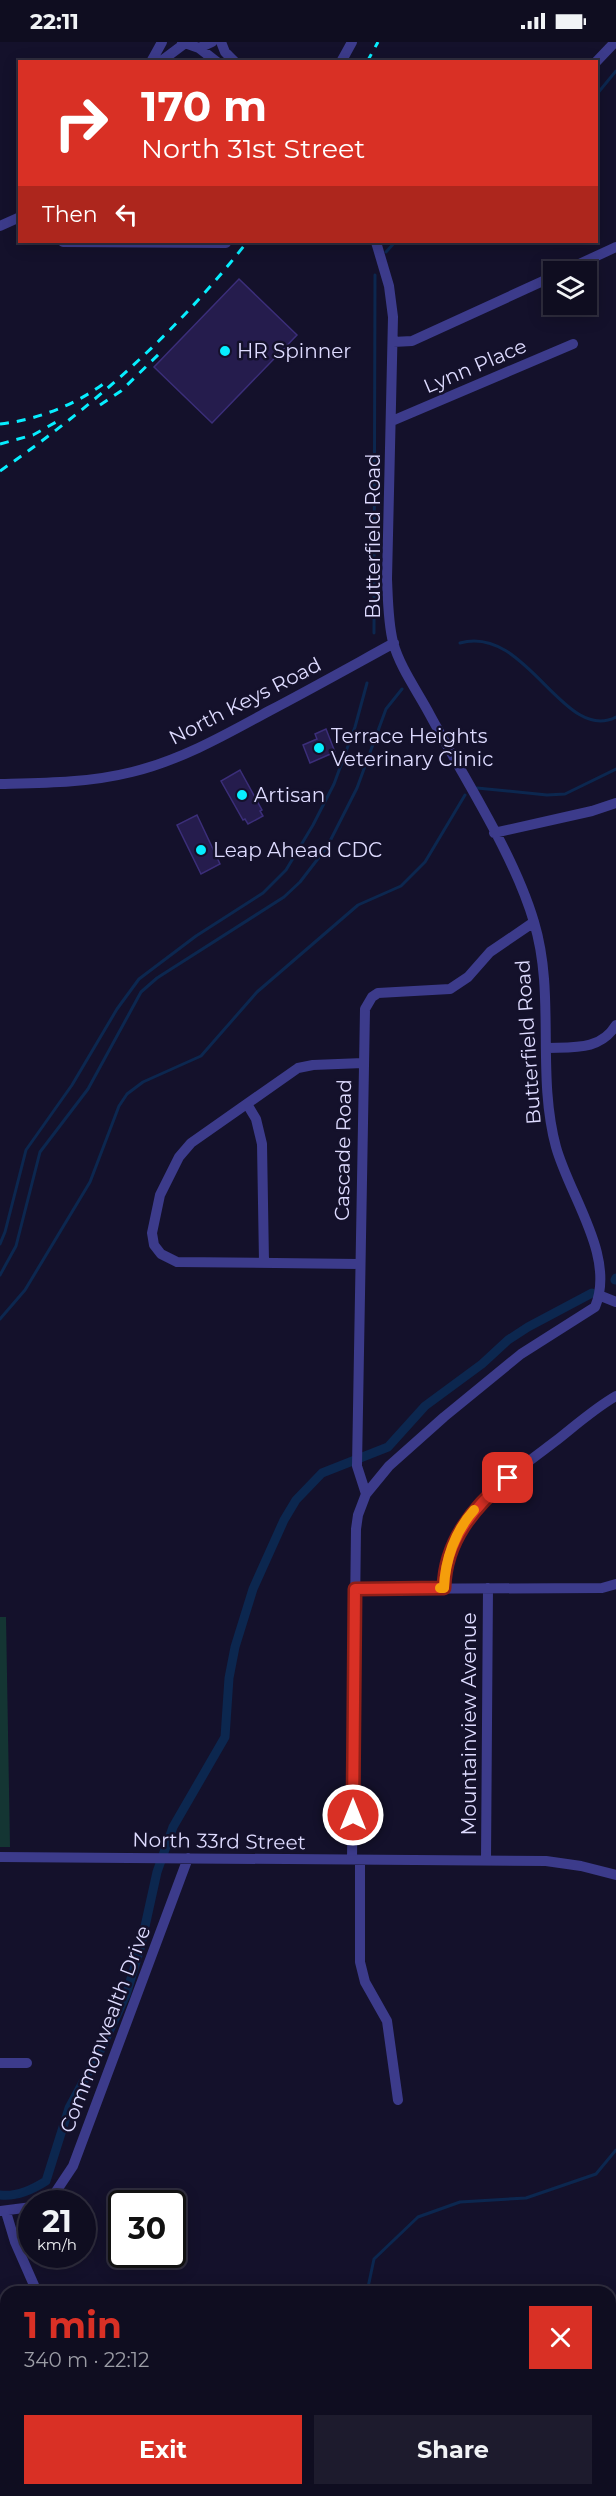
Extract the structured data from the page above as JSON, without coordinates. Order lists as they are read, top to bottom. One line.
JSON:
{"streets":{"street":["Lynn Place","Butterfield Road","North Keys Road","Cascade Road","Mountainview Avenue","North 33rd Street","Commonwealth Drive"]},"crossings":[["Lynn Place","Butterfield Road"],["Butterfield Road","North Keys Road"],["Butterfield Road","Cascade Road"],["Mountainview Avenue","North 33rd Street"],["North 33rd Street","Commonwealth Drive"]],"places":["HR Spinner","Terrace Heights Veterinary Clinic","Artisan","Leap Ahead CDC"],"page":{"status":"22:11","turn":["170 m","North 31st Street"],"then":"Then","speed":"21 km/h","limit":"30","heading":["1 min","340 m · 22:12"],"buttons":["Exit","Share"]}}
